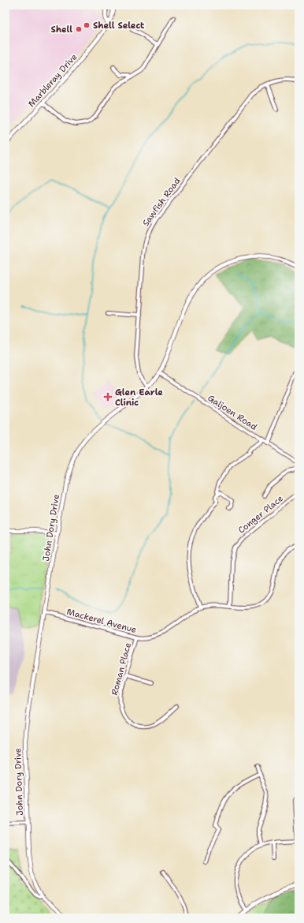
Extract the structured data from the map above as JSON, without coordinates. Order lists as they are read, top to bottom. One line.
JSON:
{"streets":{"street":["Marbleray Drive","Sawfish Road","Galjoen Road","Conger Place","John Dory Drive","Mackerel Avenue","Roman Place"]},"crossings":[["Sawfish Road","John Dory Drive"],["Galjoen Road","John Dory Drive"],["Conger Place","Mackerel Avenue"],["John Dory Drive","Mackerel Avenue"],["Mackerel Avenue","Roman Place"]],"places":{"other":["Shell Select","Shell"],"health":["Glen Earle Clinic"]}}
